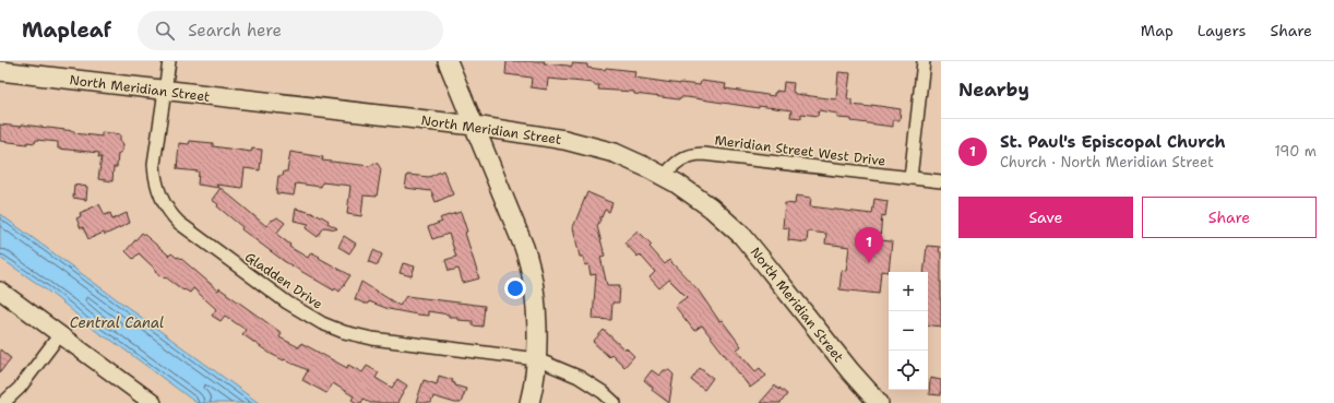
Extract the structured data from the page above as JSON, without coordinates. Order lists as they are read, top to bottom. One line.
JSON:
{"streets":{"main road":["North Meridian Street"],"street":["Meridian Street West Drive","Gladden Drive"]},"crossings":[["North Meridian Street","Meridian Street West Drive"],["North Meridian Street","Gladden Drive"]],"water":["Central Canal"],"page":{"header":"Mapleaf","search":"Search here","nav":["Map","Layers","Share"],"heading":"Nearby","list":[{"mark":"1","name":"St. Paul's Episcopal Church","note":"Church · North Meridian Street","value":"190 m"}],"buttons":["Save","Share"],"pins":"1","map_buttons":["+","−"]}}
